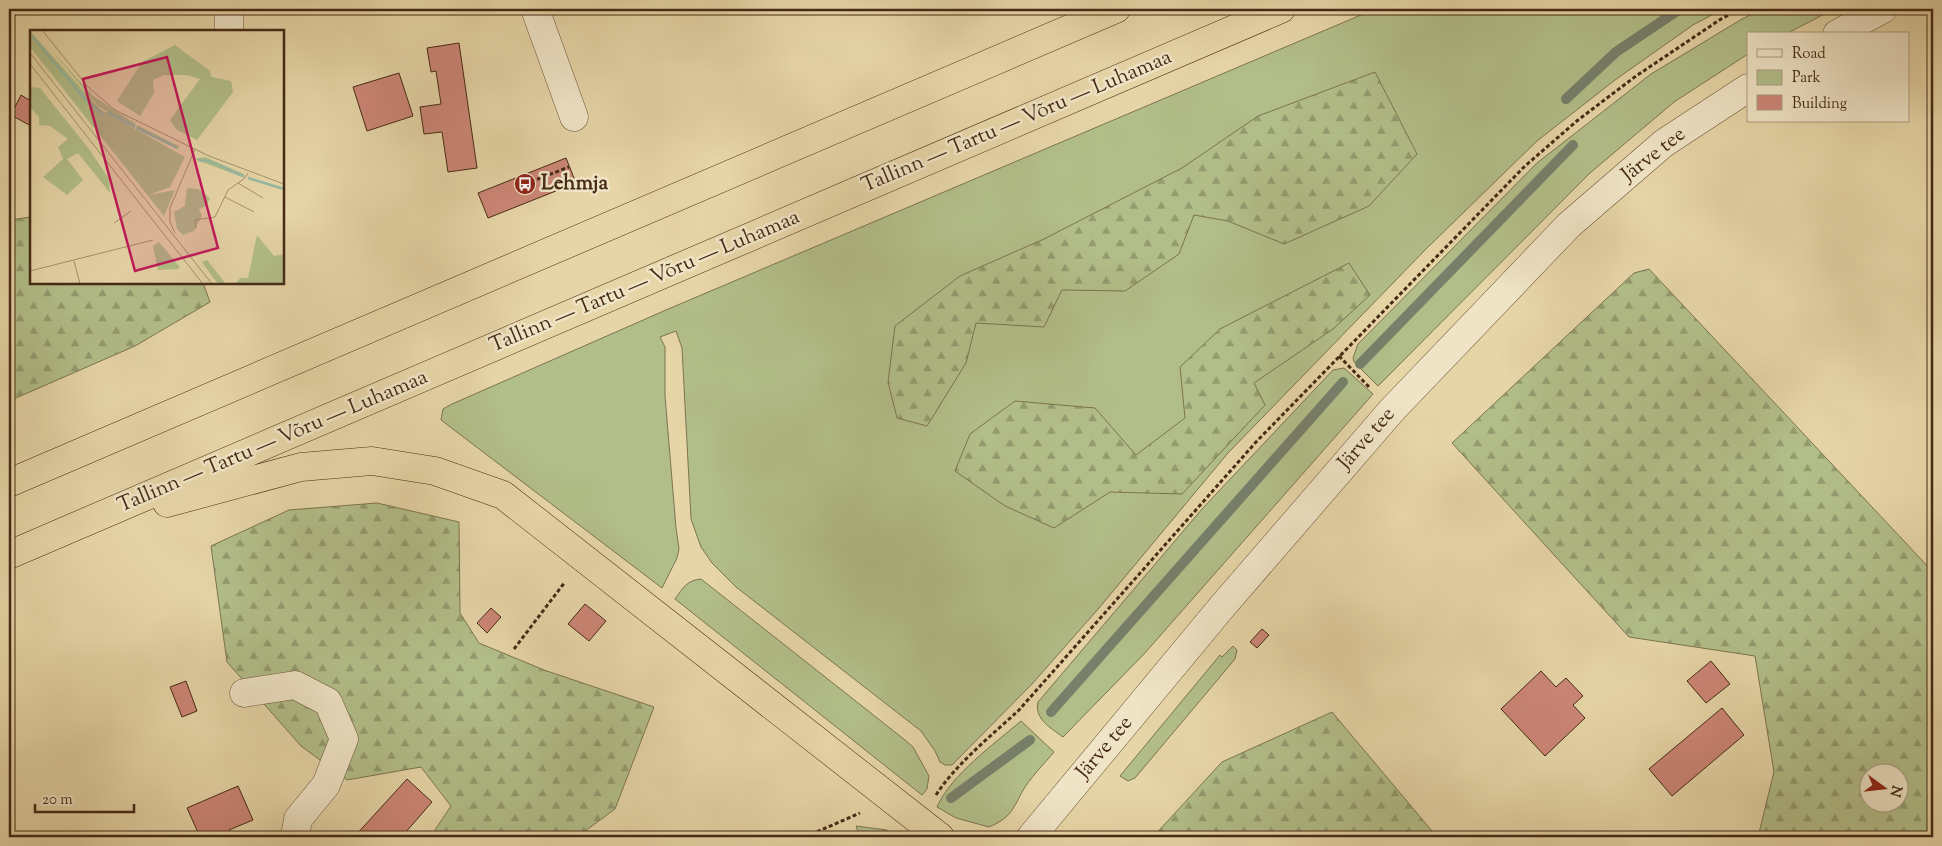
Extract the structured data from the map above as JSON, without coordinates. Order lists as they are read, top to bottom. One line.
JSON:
{"streets":{"highway":["Tallinn — Tartu — Võru — Luhamaa"],"street":["Järve tee"]},"places":{"bus stop":["Lehmja"]},"legend":["Road","Park","Building"],"scale_bar":"20 m","north":"right"}
